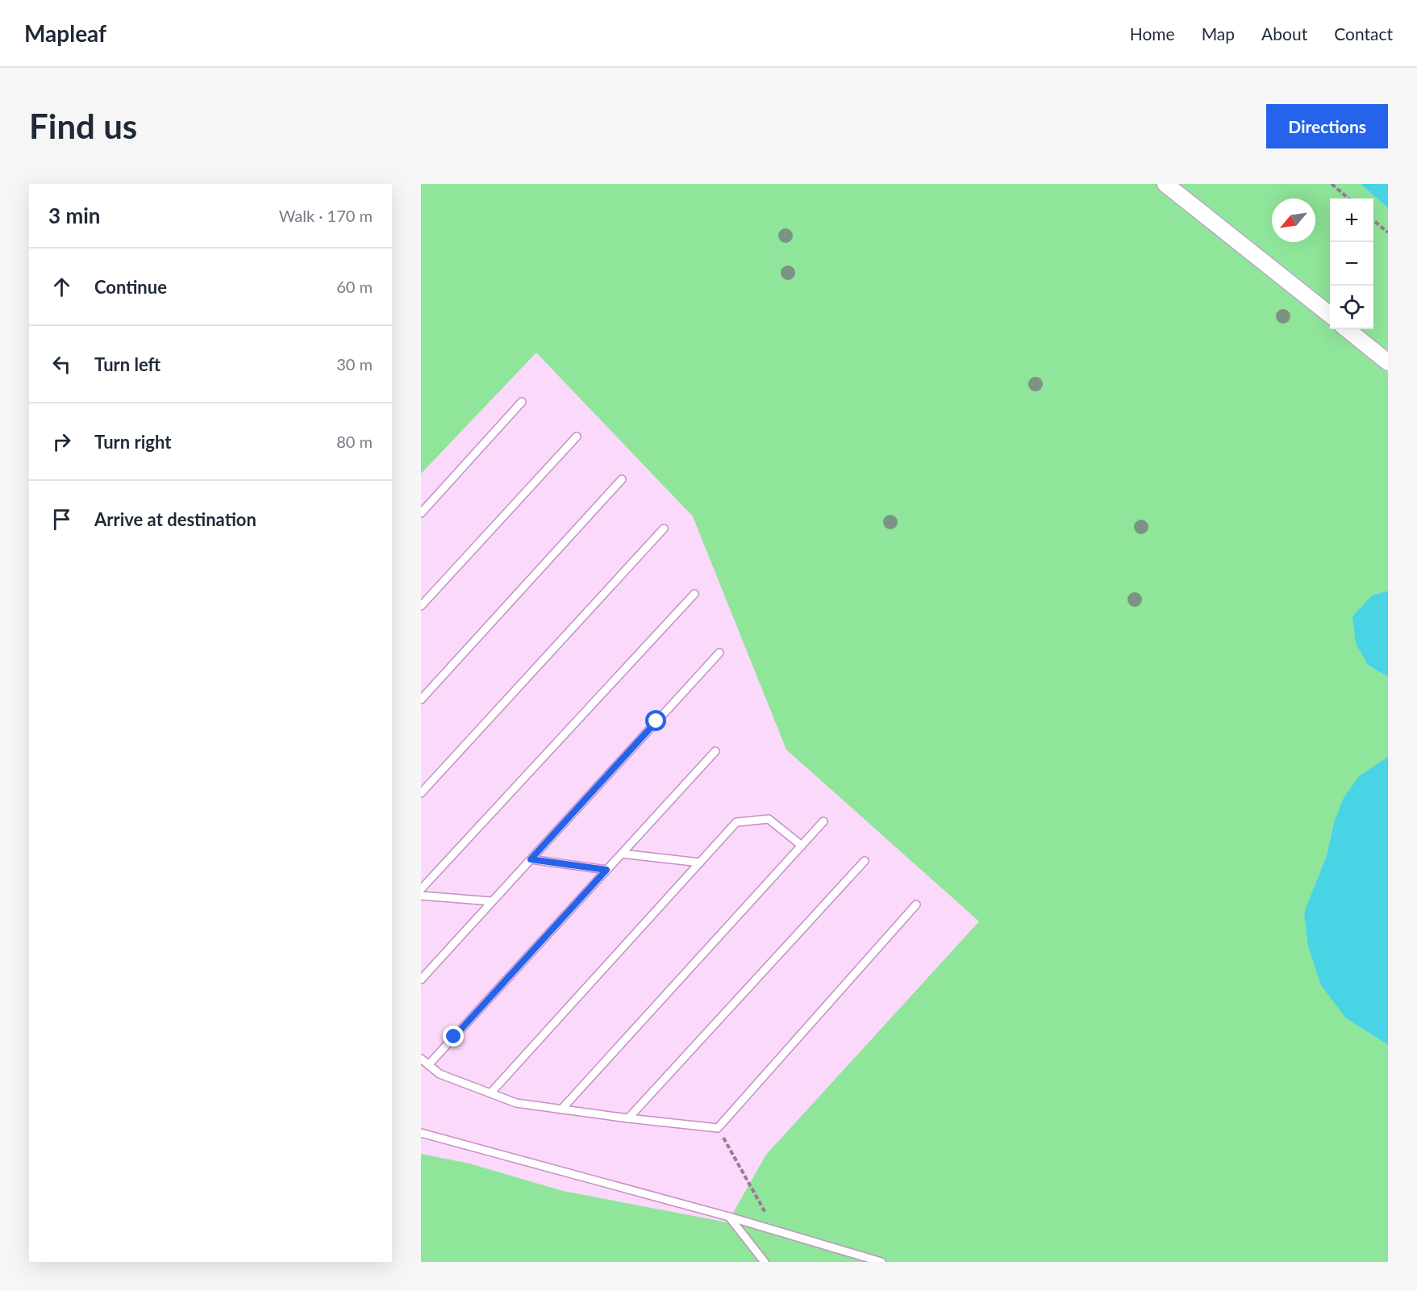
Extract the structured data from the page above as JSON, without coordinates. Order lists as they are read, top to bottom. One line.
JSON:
{"north":"bottom left","page":{"header":"Mapleaf","nav":["Home","Map","About","Contact"],"buttons":"Directions","title":"Find us","heading":["3 min","Walk · 170 m"],"map_buttons":["+","−"],"list":[["Continue","60 m"],["Turn left","30 m"],["Turn right","80 m"],"Arrive at destination"]}}
